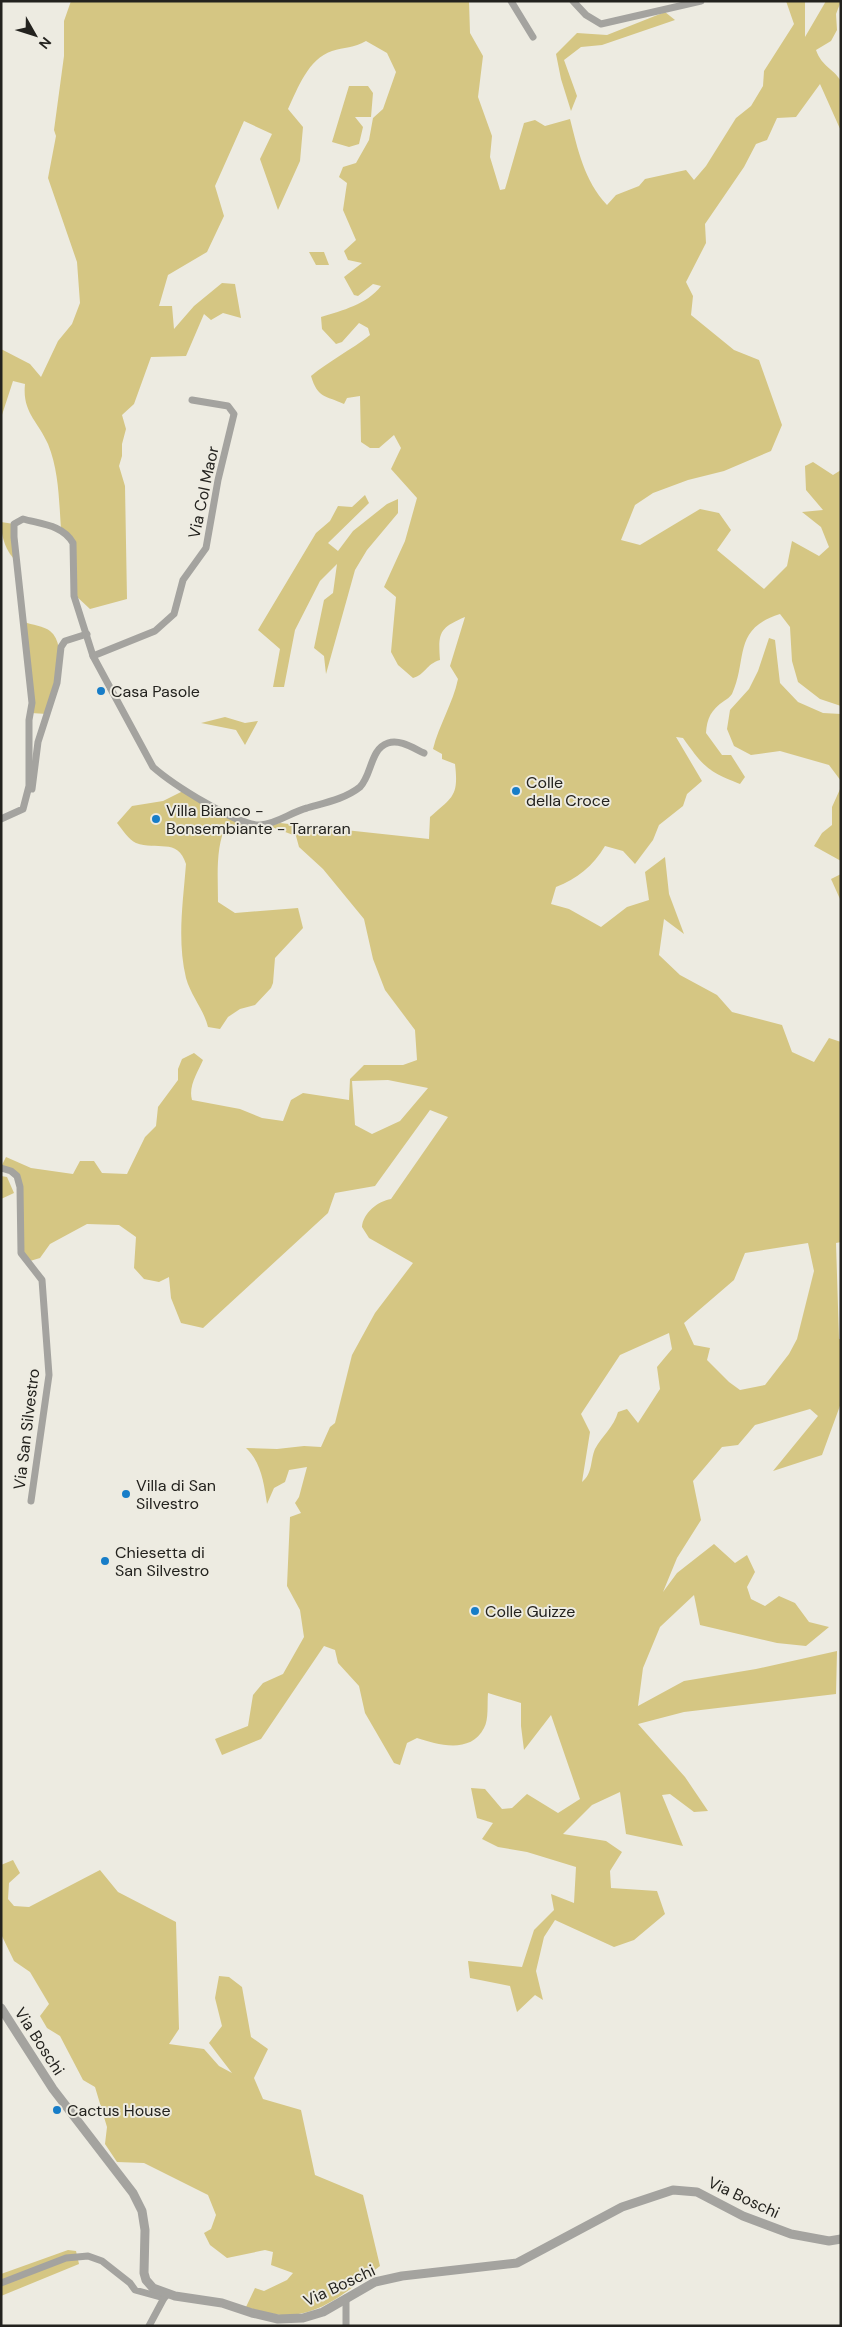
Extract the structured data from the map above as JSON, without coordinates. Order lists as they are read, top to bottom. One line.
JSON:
{"streets":{"street":["Via Col Maor","Via San Silvestro","Via Boschi"]},"places":["Casa Pasole","Colle della Croce","Villa Bianco - Bonsembiante - Tarraran","Villa di San Silvestro","Chiesetta di San Silvestro","Colle Guizze","Cactus House"],"north":"bottom right"}
